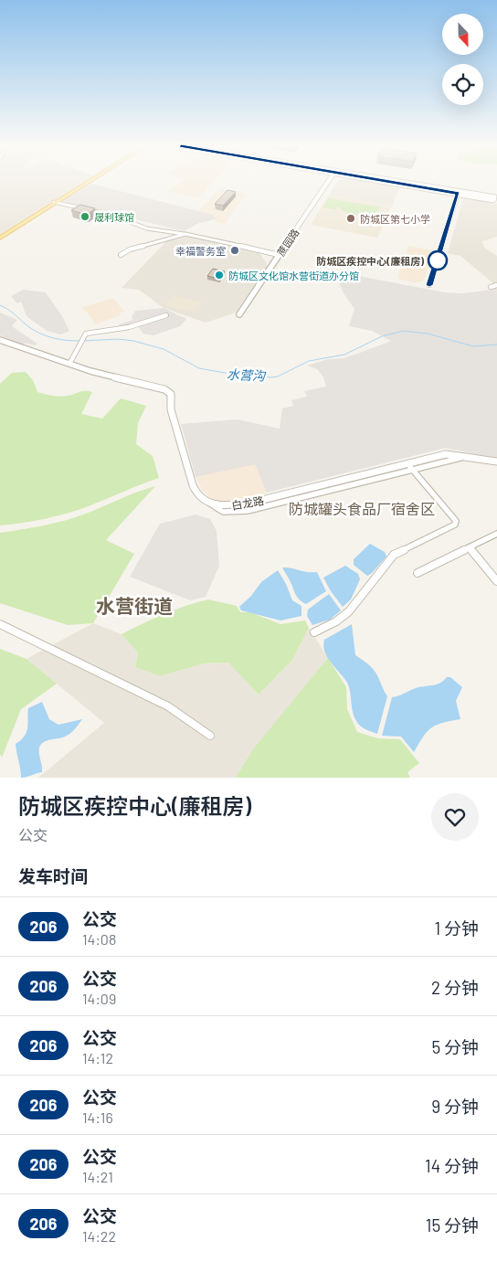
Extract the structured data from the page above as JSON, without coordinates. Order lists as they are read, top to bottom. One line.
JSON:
{"streets":{"street":["蔗园路","白龙路"]},"districts":["防城罐头食品厂宿舍区","水营街道"],"water":["水营沟"],"places":["晟利球馆","防城区第七小学","幸福警务室","防城区疾控中心(廉租房)","防城区文化馆水营街道办分馆"],"lines":["bus line 206"],"north":"bottom","page":{"heading":[["防城区疾控中心(廉租房)","公交"],"发车时间"],"list":[{"mark":"206","name":"公交","note":"14:08","value":"1 分钟"},{"mark":"206","name":"公交","note":"14:09","value":"2 分钟"},{"mark":"206","name":"公交","note":"14:12","value":"5 分钟"},{"mark":"206","name":"公交","note":"14:16","value":"9 分钟"},{"mark":"206","name":"公交","note":"14:21","value":"14 分钟"},{"mark":"206","name":"公交","note":"14:22","value":"15 分钟"}]}}
